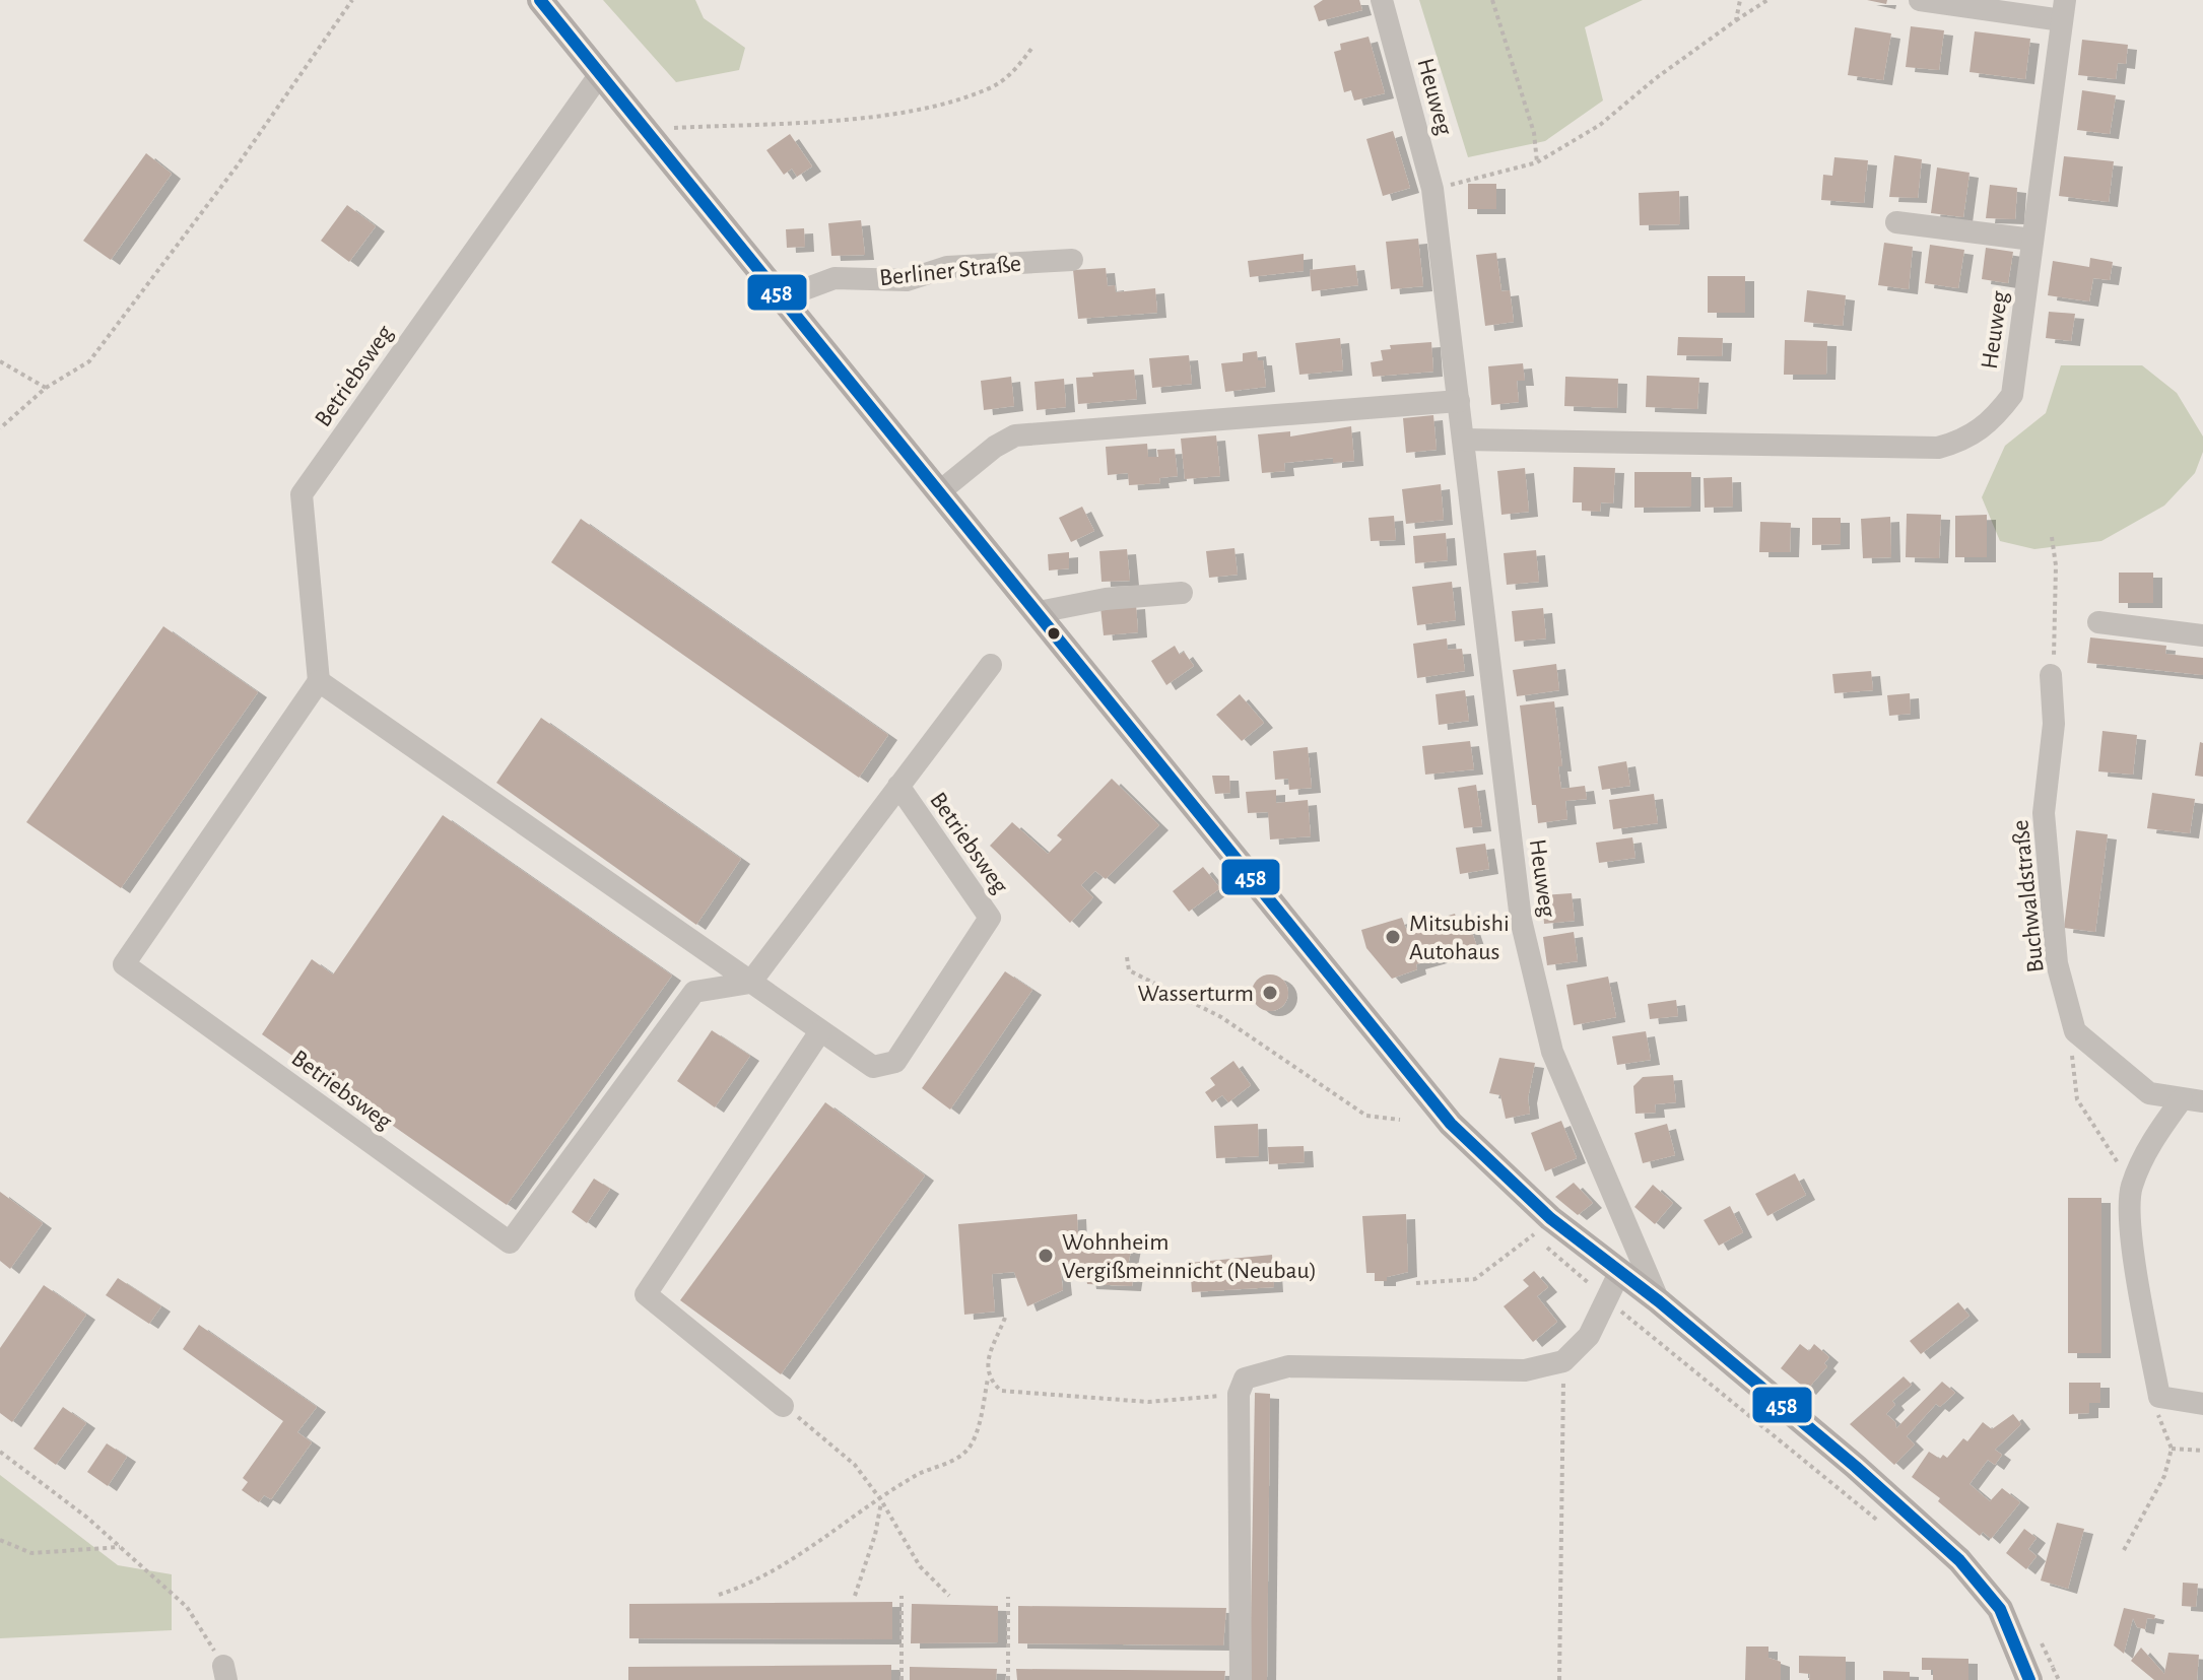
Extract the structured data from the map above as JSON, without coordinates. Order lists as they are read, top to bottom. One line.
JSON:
{"streets":{"street":["Heuweg","Berliner Straße","Betriebsweg","Buchwaldstraße"]},"places":["Mitsubishi Autohaus","Wasserturm","Wohnheim Vergißmeinnicht (Neubau)"],"lines":["transit line 458"]}
